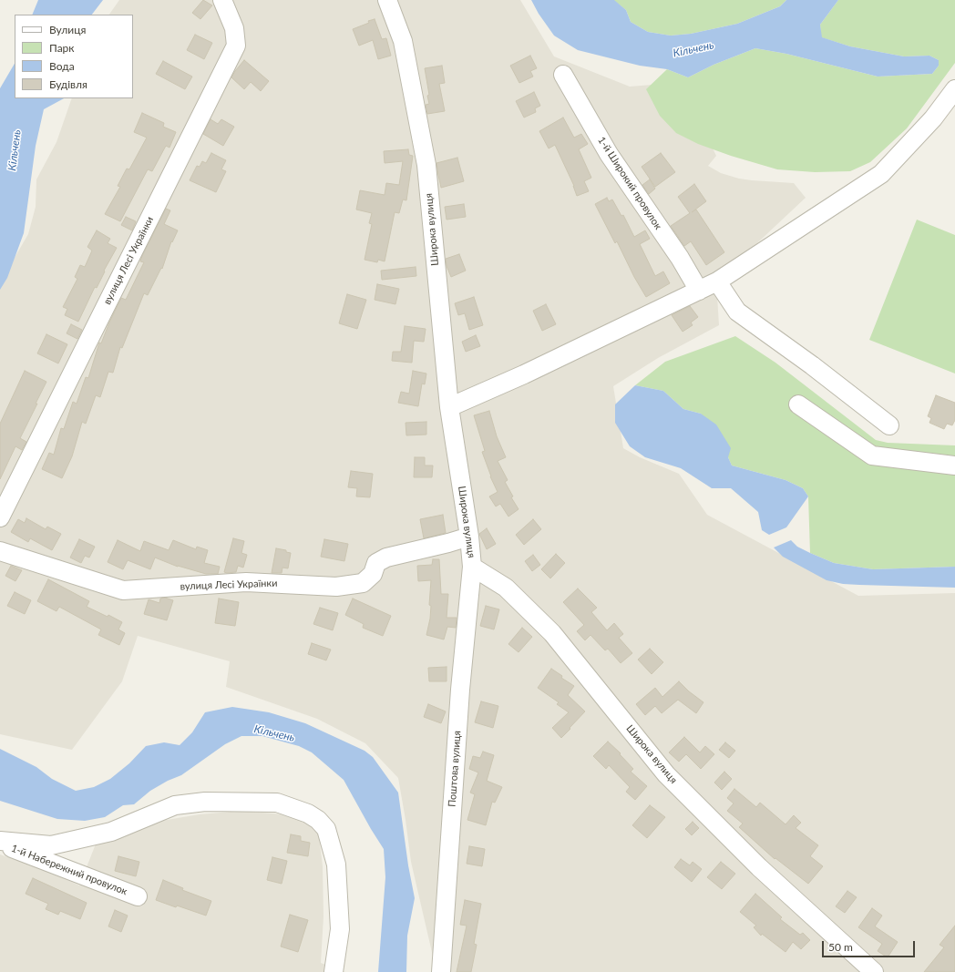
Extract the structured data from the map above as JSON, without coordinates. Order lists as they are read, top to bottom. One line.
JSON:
{"streets":{"street":["1-й Широкий провулок","Широка вулиця","вулиця Лесі Українки","Поштова вулиця","1-й Набережний провулок"]},"crossings":[["Широка вулиця","вулиця Лесі Українки"],["Широка вулиця","Поштова вулиця"]],"water":["Кільчень"],"legend":["Вулиця","Парк","Вода","Будівля"],"scale_bar":"50 m"}
